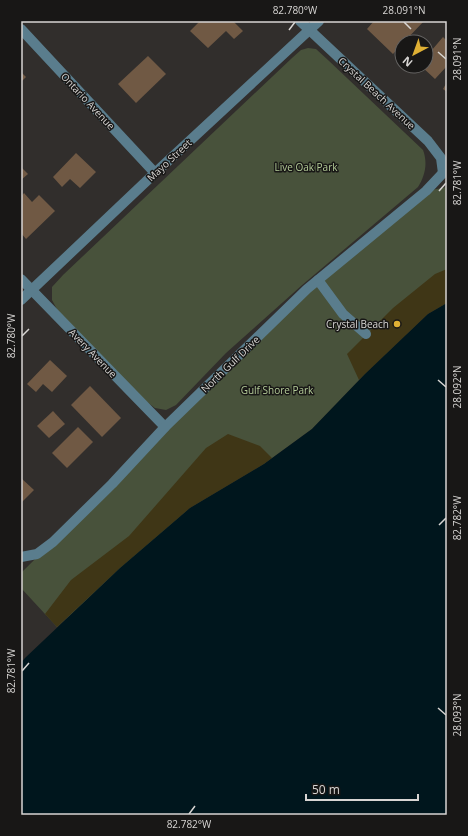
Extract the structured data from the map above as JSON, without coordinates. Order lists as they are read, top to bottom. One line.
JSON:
{"streets":{"street":["Crystal Beach Avenue","Ontario Avenue","Mayo Street","Avery Avenue","North Gulf Drive"]},"crossings":[["Crystal Beach Avenue","Mayo Street"],["Crystal Beach Avenue","North Gulf Drive"],["Ontario Avenue","Mayo Street"],["Mayo Street","Avery Avenue"],["Avery Avenue","North Gulf Drive"]],"parks":["Live Oak Park","Gulf Shore Park"],"places":["Crystal Beach"],"scale_bar":"50 m","north":"bottom left","coordinates":["82.780°W","28.091°N","82.781°W","28.092°N","82.782°W","28.093°N"]}
